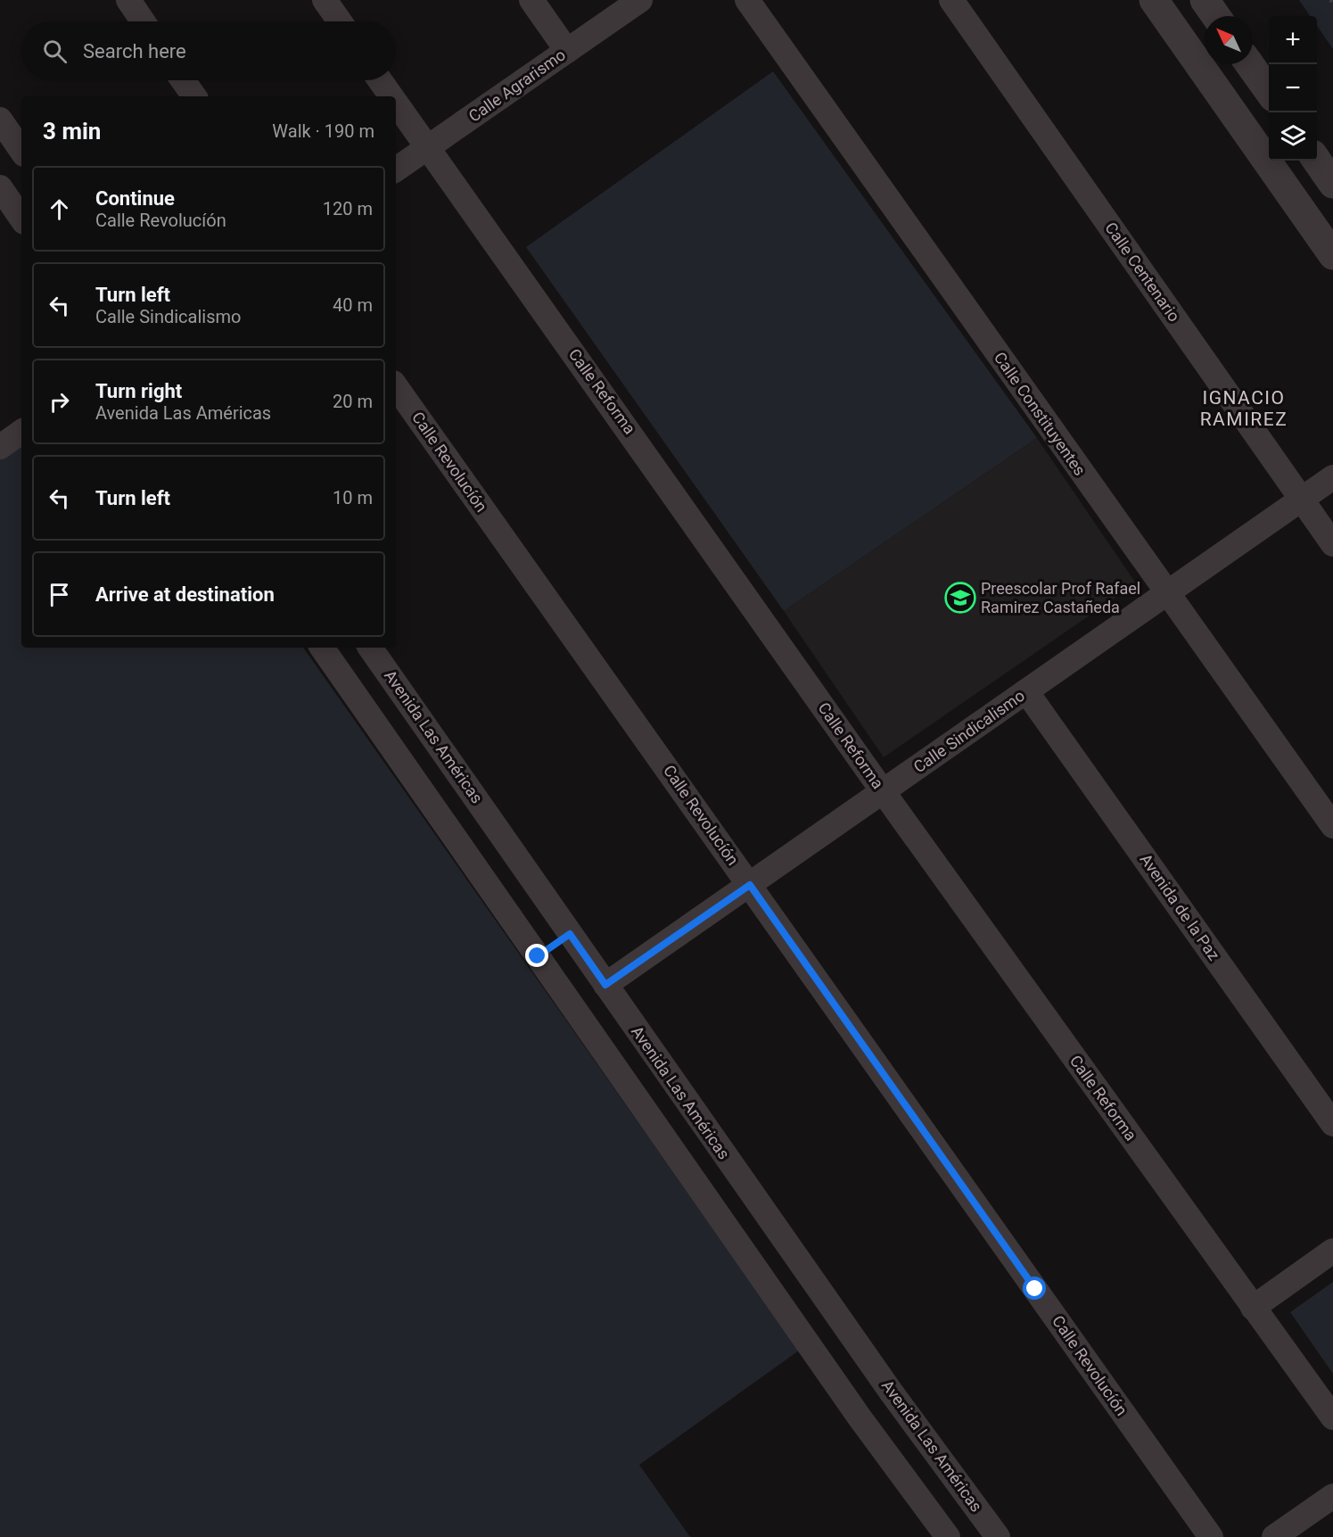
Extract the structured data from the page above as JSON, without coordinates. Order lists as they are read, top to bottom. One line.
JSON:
{"streets":{"street":["Calle Agrarismo","Calle Centenario","Calle Reforma","Calle Constituyentes","Calle Revolucíón","Calle Sindicalismo","Avenida Las Américas","Avenida de la Paz"]},"crossings":[["Calle Agrarismo","Calle Reforma"],["Calle Centenario","Calle Sindicalismo"],["Calle Reforma","Calle Sindicalismo"],["Calle Constituyentes","Calle Sindicalismo"],["Calle Revolucíón","Calle Sindicalismo"],["Calle Sindicalismo","Avenida Las Américas"],["Calle Sindicalismo","Avenida de la Paz"]],"districts":["IGNACIO RAMIREZ"],"places":{"school or university":["Preescolar Prof Rafael Ramirez Castañeda"]},"north":"top left","page":{"map_buttons":["+","−"],"search":"Search here","heading":["3 min","Walk · 190 m"],"list":[["Continue","Calle Revolucíón","120 m"],["Turn left","Calle Sindicalismo","40 m"],["Turn right","Avenida Las Américas","20 m"],["Turn left","10 m"],"Arrive at destination"]}}
